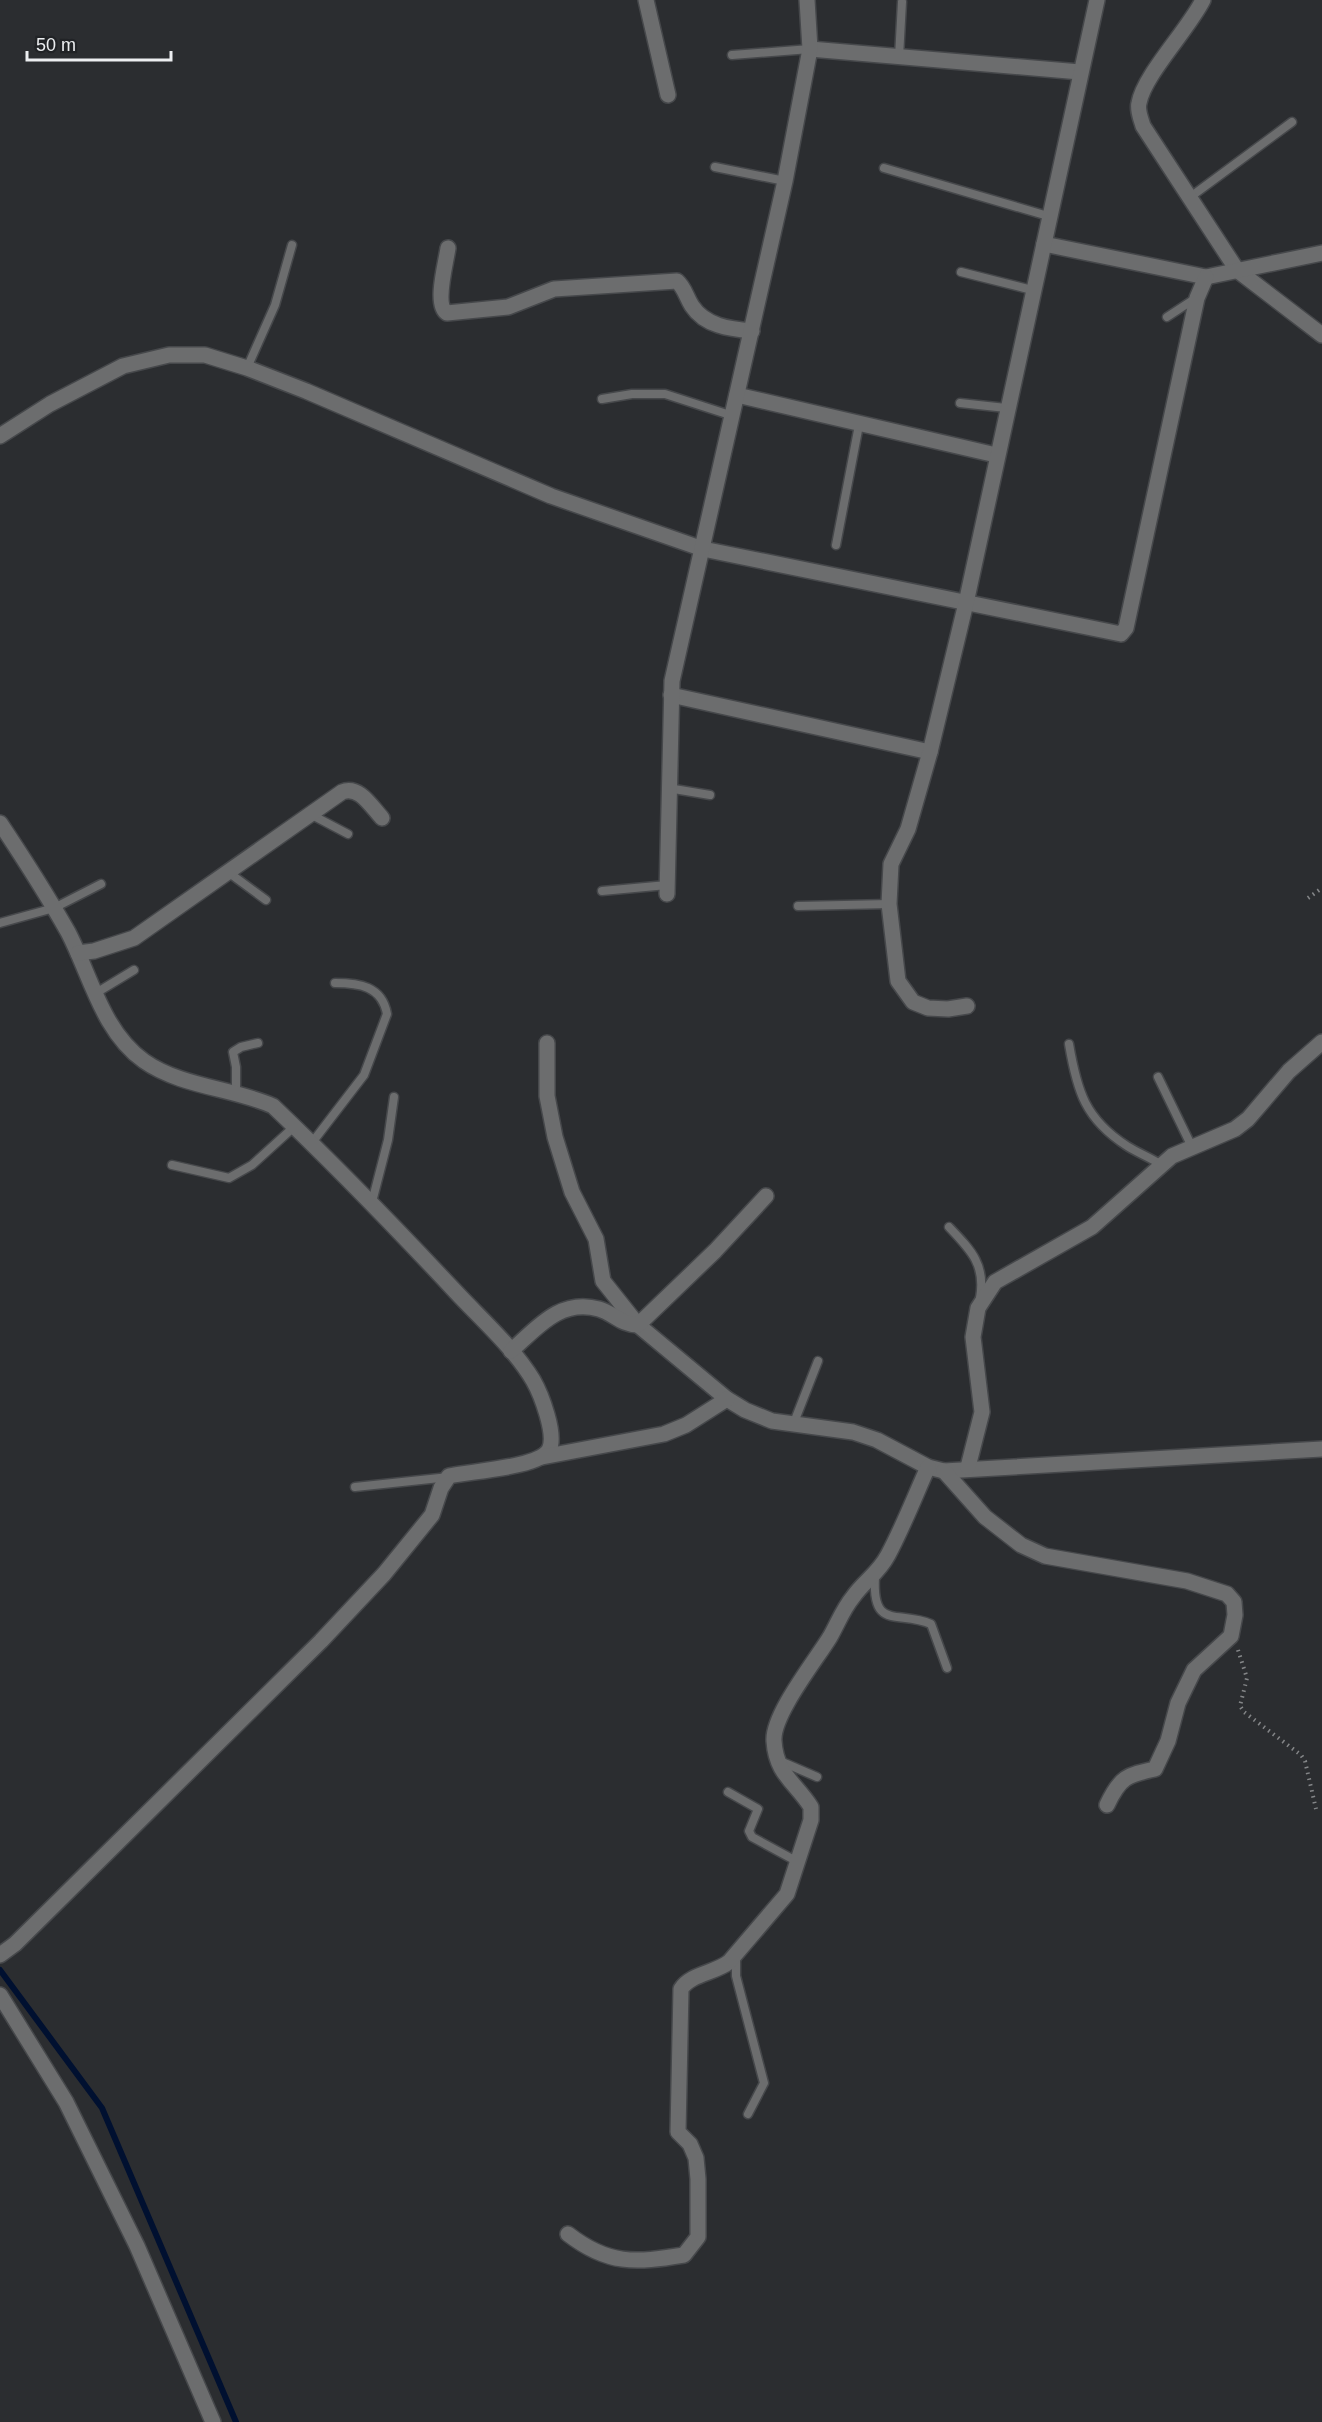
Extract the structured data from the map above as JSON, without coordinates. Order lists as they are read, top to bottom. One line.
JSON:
{"scale_bar":"50 m"}
